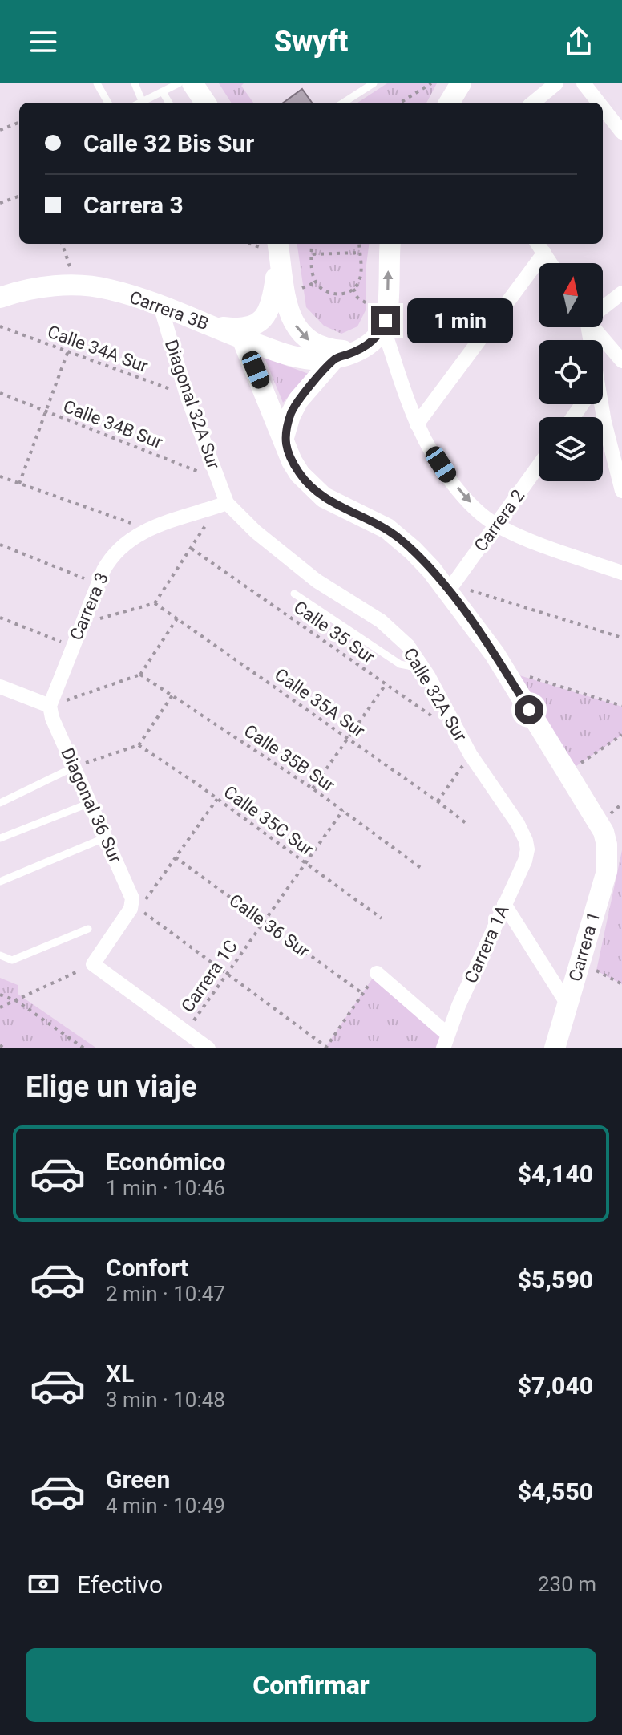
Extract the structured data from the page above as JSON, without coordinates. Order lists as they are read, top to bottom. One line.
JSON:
{"streets":{"street":["Carrera 3B","Diagonal 32A Sur","Carrera 2","Carrera 3","Calle 32A Sur","Diagonal 36 Sur","Carrera 1A","Carrera 1"],"path":["Calle 34A Sur","Calle 34B Sur","Calle 35 Sur","Calle 35A Sur","Calle 35B Sur","Calle 35C Sur","Calle 36 Sur","Carrera 1C"]},"crossings":[["Carrera 3B","Diagonal 32A Sur"],["Calle 34A Sur","Diagonal 32A Sur"],["Diagonal 32A Sur","Calle 34B Sur"],["Diagonal 32A Sur","Carrera 3"],["Diagonal 32A Sur","Calle 32A Sur"],["Carrera 3","Calle 32A Sur"],["Carrera 3","Diagonal 36 Sur"],["Calle 32A Sur","Carrera 1A"],["Calle 35B Sur","Carrera 1C"],["Calle 35C Sur","Carrera 1C"],["Calle 36 Sur","Carrera 1C"]],"north":"top","page":{"header":"Swyft","banner":["Calle 32 Bis Sur","Carrera 3"],"bubble":"1 min","heading":"Elige un viaje","list":[{"name":"Económico","note":"1 min · 10:46","value":"$4,140"},{"name":"Confort","note":"2 min · 10:47","value":"$5,590"},{"name":"XL","note":"3 min · 10:48","value":"$7,040"},{"name":"Green","note":"4 min · 10:49","value":"$4,550"}],"pay":["Efectivo","230 m"],"buttons":"Confirmar"}}
